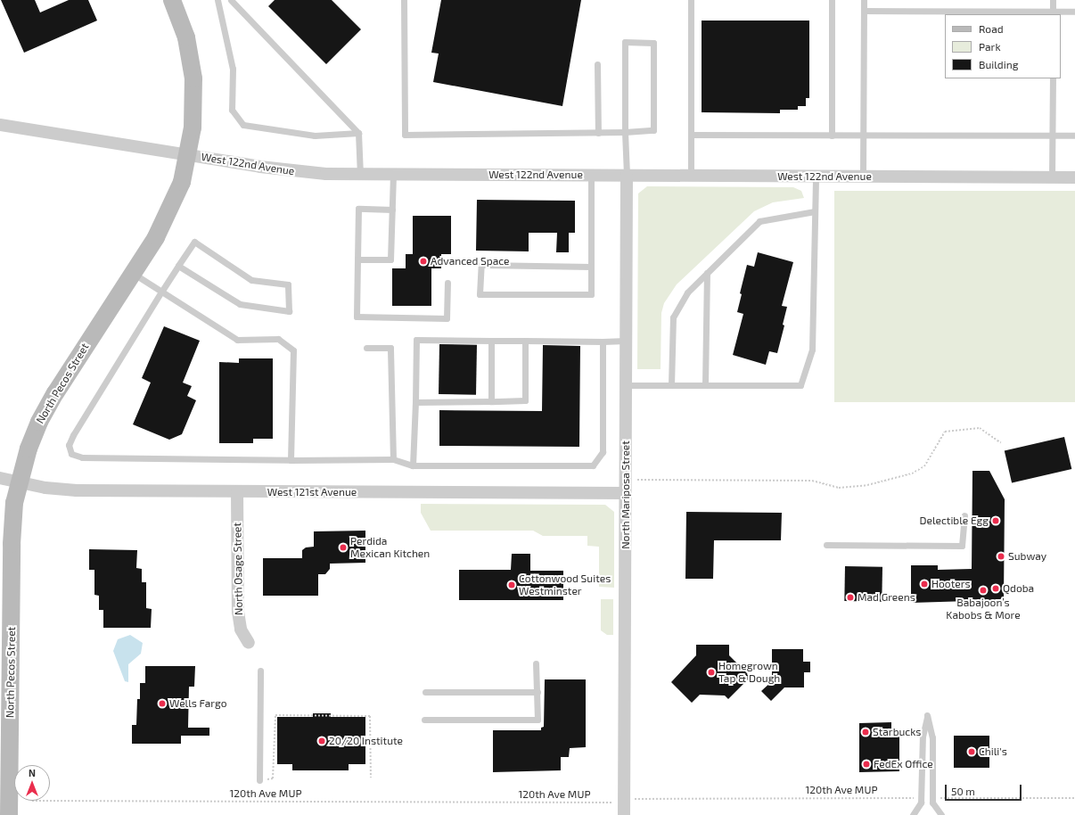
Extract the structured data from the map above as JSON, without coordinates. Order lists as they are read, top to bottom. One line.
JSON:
{"streets":{"street":["West 122nd Avenue","North Pecos Street","West 121st Avenue","North Mariposa Street","North Osage Street"],"path":["120th Ave MUP"]},"crossings":[["West 122nd Avenue","North Pecos Street"],["West 122nd Avenue","North Mariposa Street"],["North Pecos Street","West 121st Avenue"],["West 121st Avenue","North Mariposa Street"],["West 121st Avenue","North Osage Street"],["North Mariposa Street","120th Ave MUP"]],"places":["Advanced Space","Delectible Egg","Perdida Mexican Kitchen","Subway","Hooters","Cottonwood Suites Westminster","Qdoba","Babajoon’s Kabobs & More","Mad Greens","Homegrown Tap & Dough","Wells Fargo","Starbucks","20/20 Institute","Chili's","FedEx Office"],"legend":["Road","Park","Building"],"scale_bar":"50 m","north":"top"}
